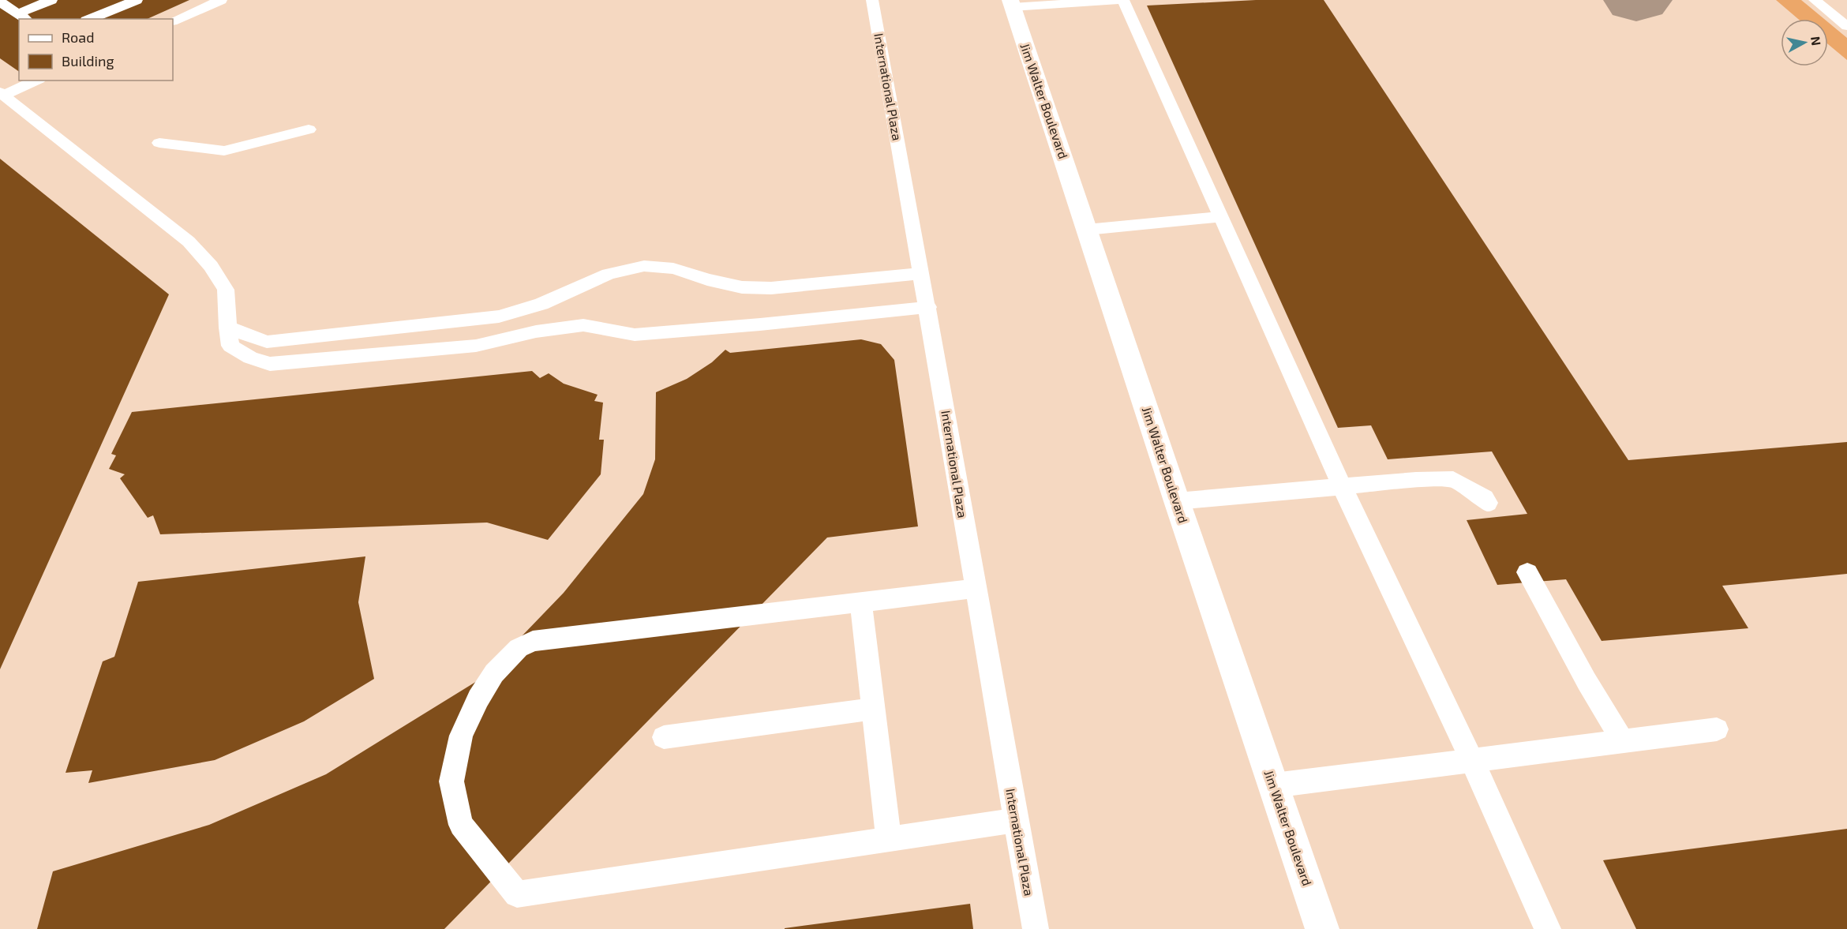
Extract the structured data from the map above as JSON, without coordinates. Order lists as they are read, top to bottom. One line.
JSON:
{"streets":{"street":["Jim Walter Boulevard"],"lane":["International Plaza"]},"legend":["Road","Building"],"north":"right"}
